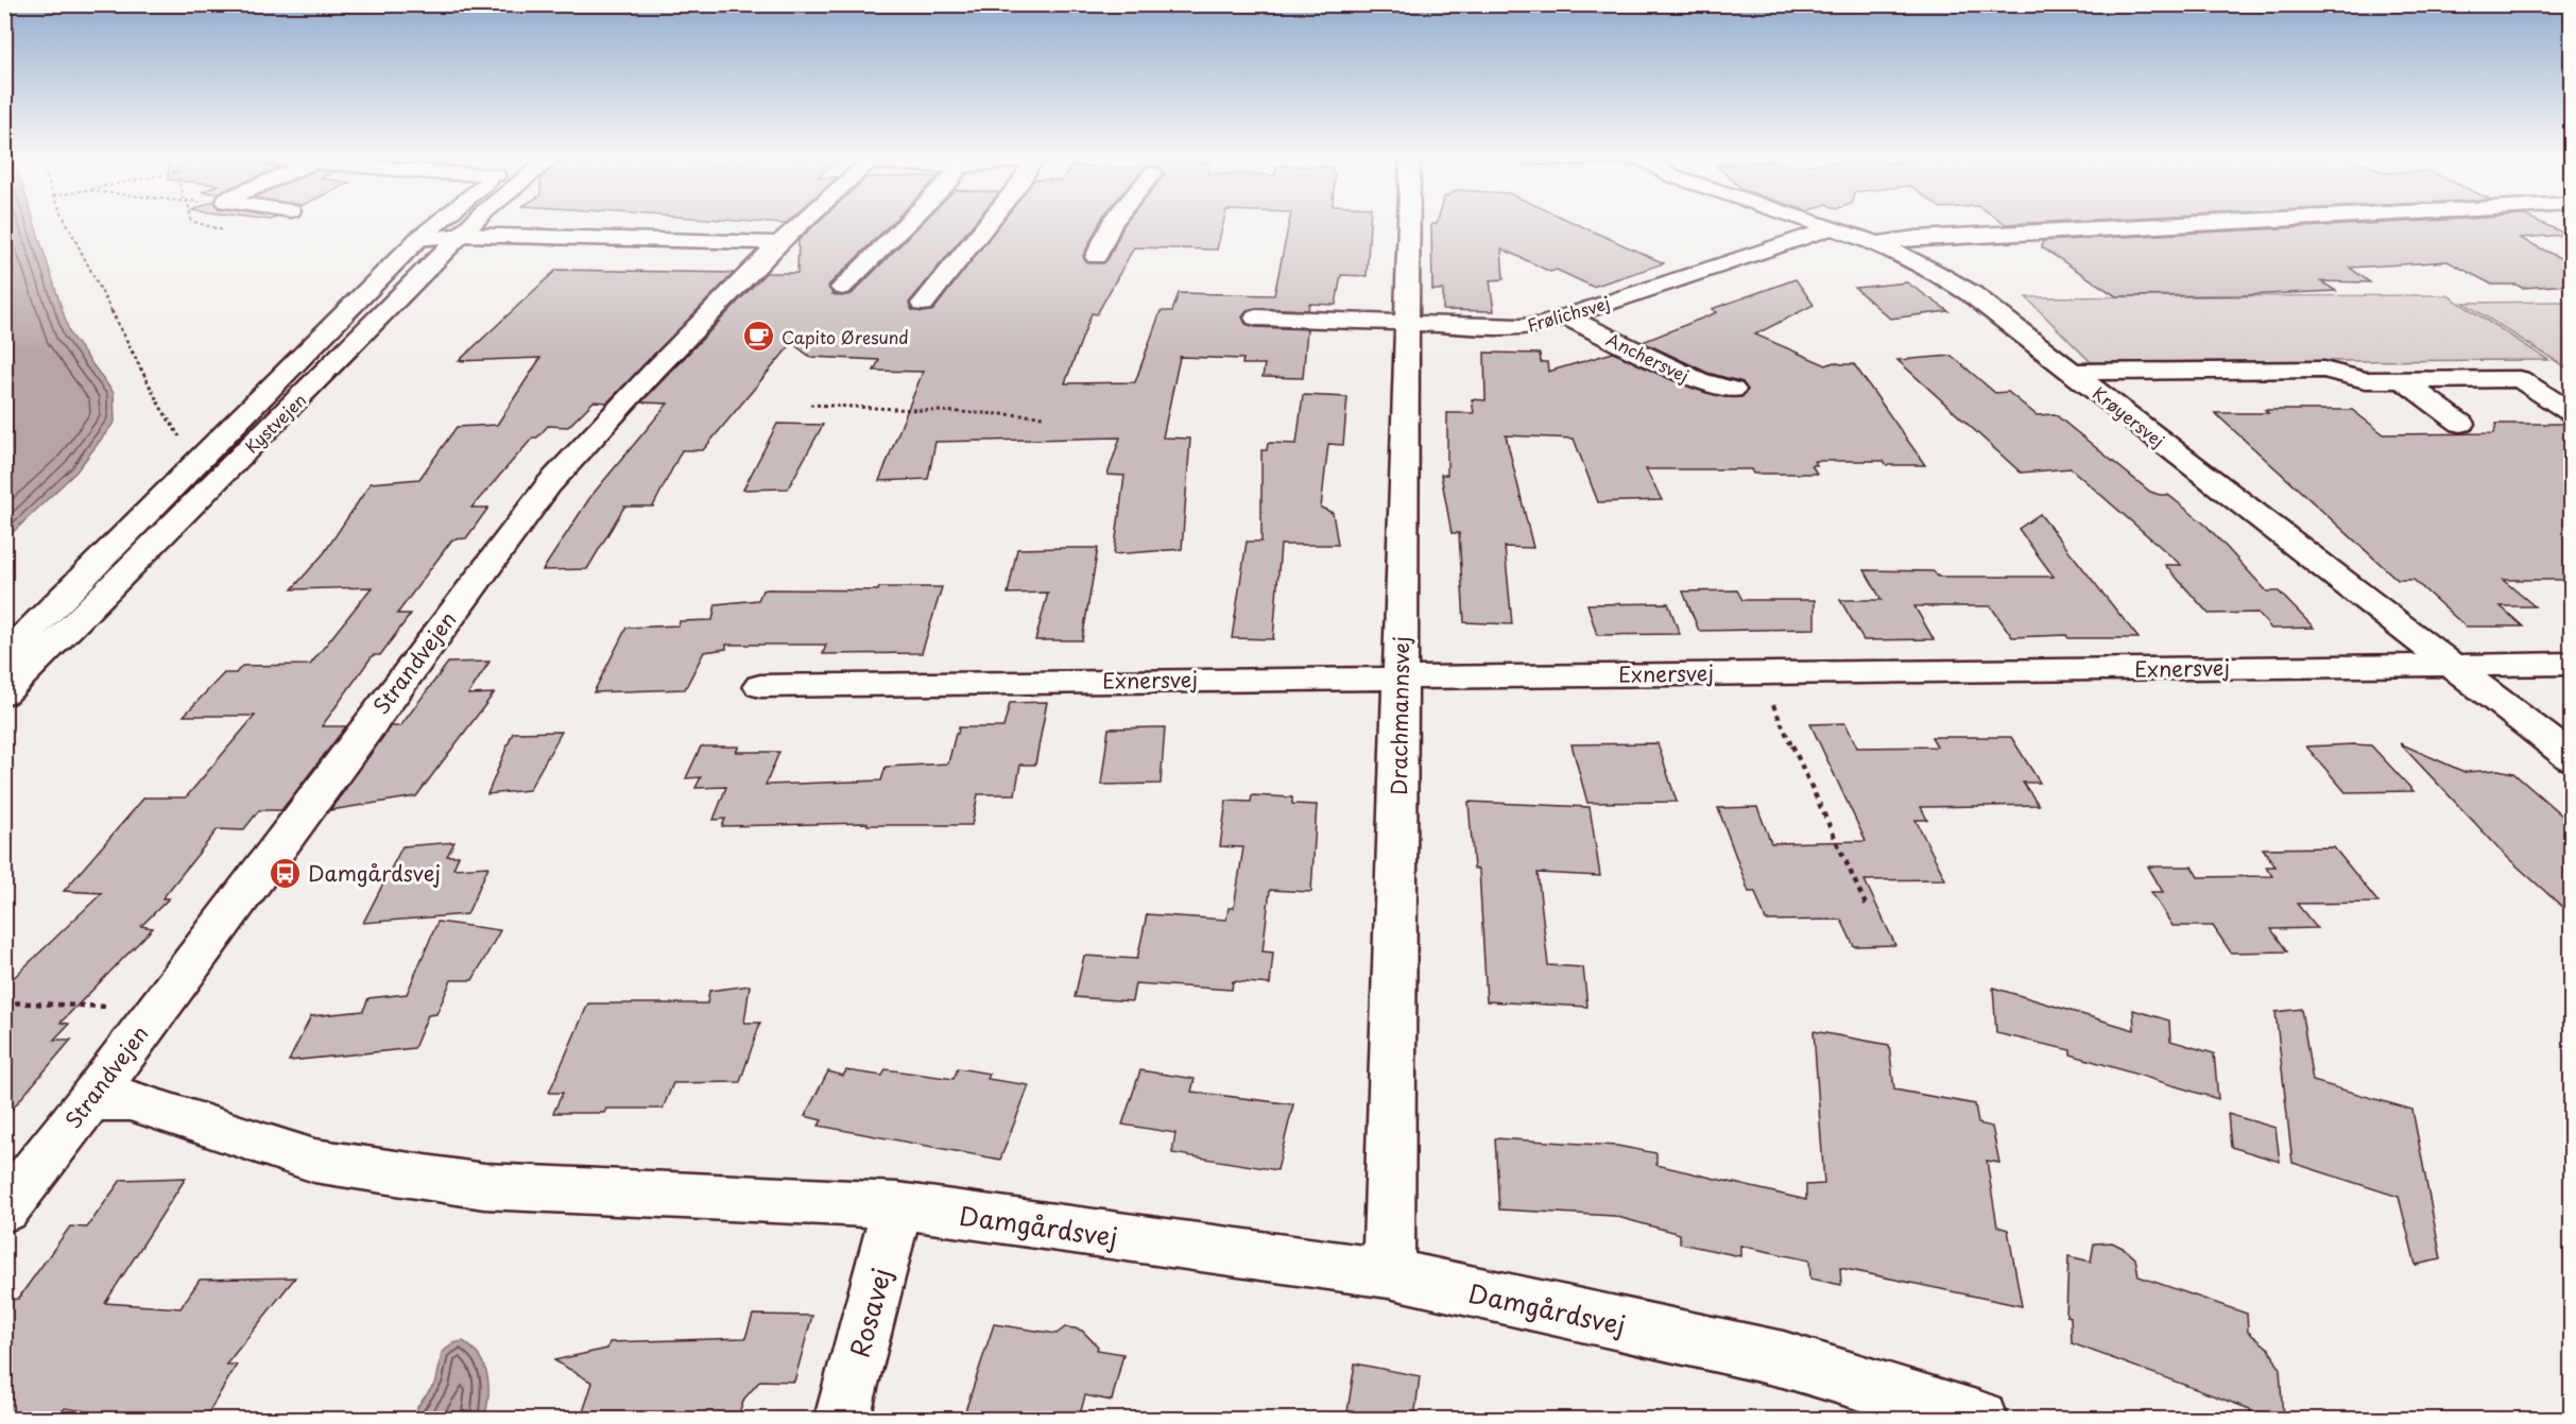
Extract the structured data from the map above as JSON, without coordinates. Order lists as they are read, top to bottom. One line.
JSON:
{"streets":{"street":["Frølichsvej","Anchersvej","Krøyersvej","Kystvejen","Strandvejen","Exnersvej","Drachmannsvej","Damgårdsvej","Rosavej"]},"crossings":[["Frølichsvej","Anchersvej"],["Frølichsvej","Krøyersvej"],["Frølichsvej","Drachmannsvej"],["Krøyersvej","Exnersvej"],["Strandvejen","Damgårdsvej"],["Exnersvej","Drachmannsvej"],["Drachmannsvej","Damgårdsvej"],["Damgårdsvej","Rosavej"]],"places":{"cafe":["Capito Øresund"],"bus stop":["Damgårdsvej"]}}
